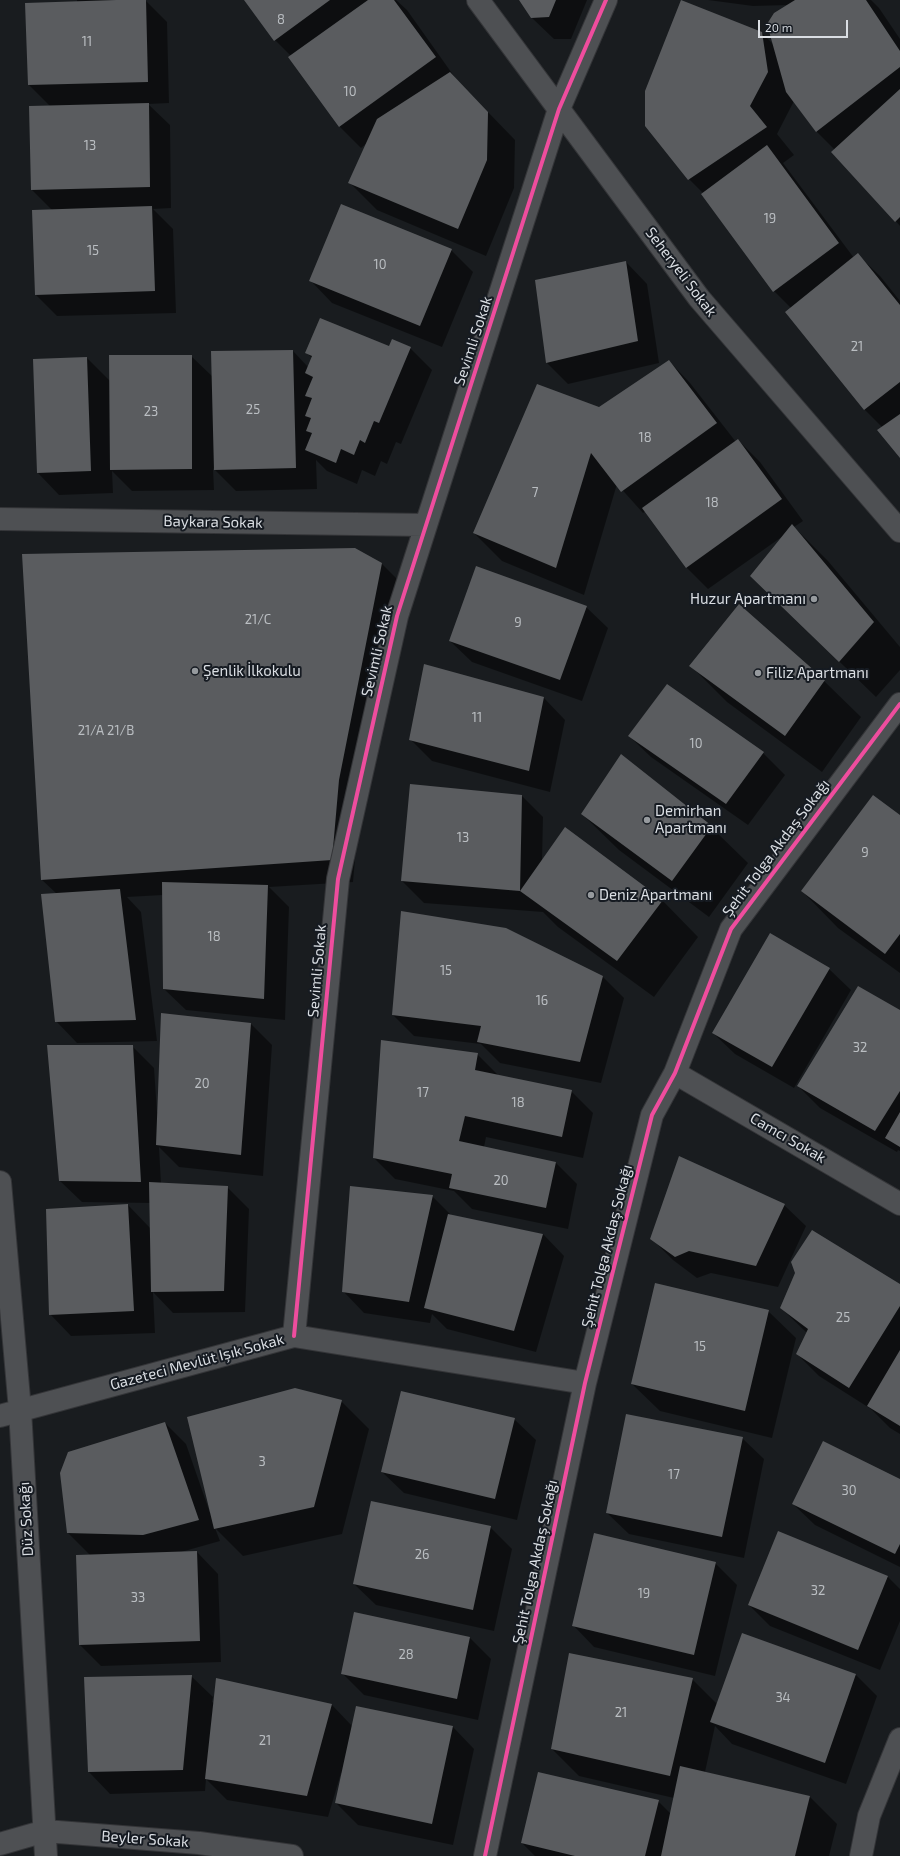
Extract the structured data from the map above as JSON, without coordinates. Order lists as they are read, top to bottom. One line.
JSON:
{"streets":{"street":["Seheryeli Sokak","Sevimli Sokak","Baykara Sokak","Şehit Tolga Akdaş Sokağı","Camcı Sokak","Gazeteci Mevlüt Işık Sokak","Düz Sokağı","Beyler Sokak"]},"crossings":[["Seheryeli Sokak","Sevimli Sokak"],["Sevimli Sokak","Baykara Sokak"],["Sevimli Sokak","Gazeteci Mevlüt Işık Sokak"],["Şehit Tolga Akdaş Sokağı","Camcı Sokak"],["Şehit Tolga Akdaş Sokağı","Gazeteci Mevlüt Işık Sokak"],["Gazeteci Mevlüt Işık Sokak","Düz Sokağı"],["Düz Sokağı","Beyler Sokak"]],"places":["Huzur Apartmanı","Şenlik İlkokulu","Filiz Apartmanı","Demirhan Apartmanı","Deniz Apartmanı"],"house_numbers":["8","11","10","13","19","15","10","21","25","23","18","7","18","21/C","9","11","21/A 21/B","10","13","9","18","15","16","32","20","17","18","20","25","15","3","17","30","26","32","19","33","28","34","21","21"],"scale_bar":"20 m"}
